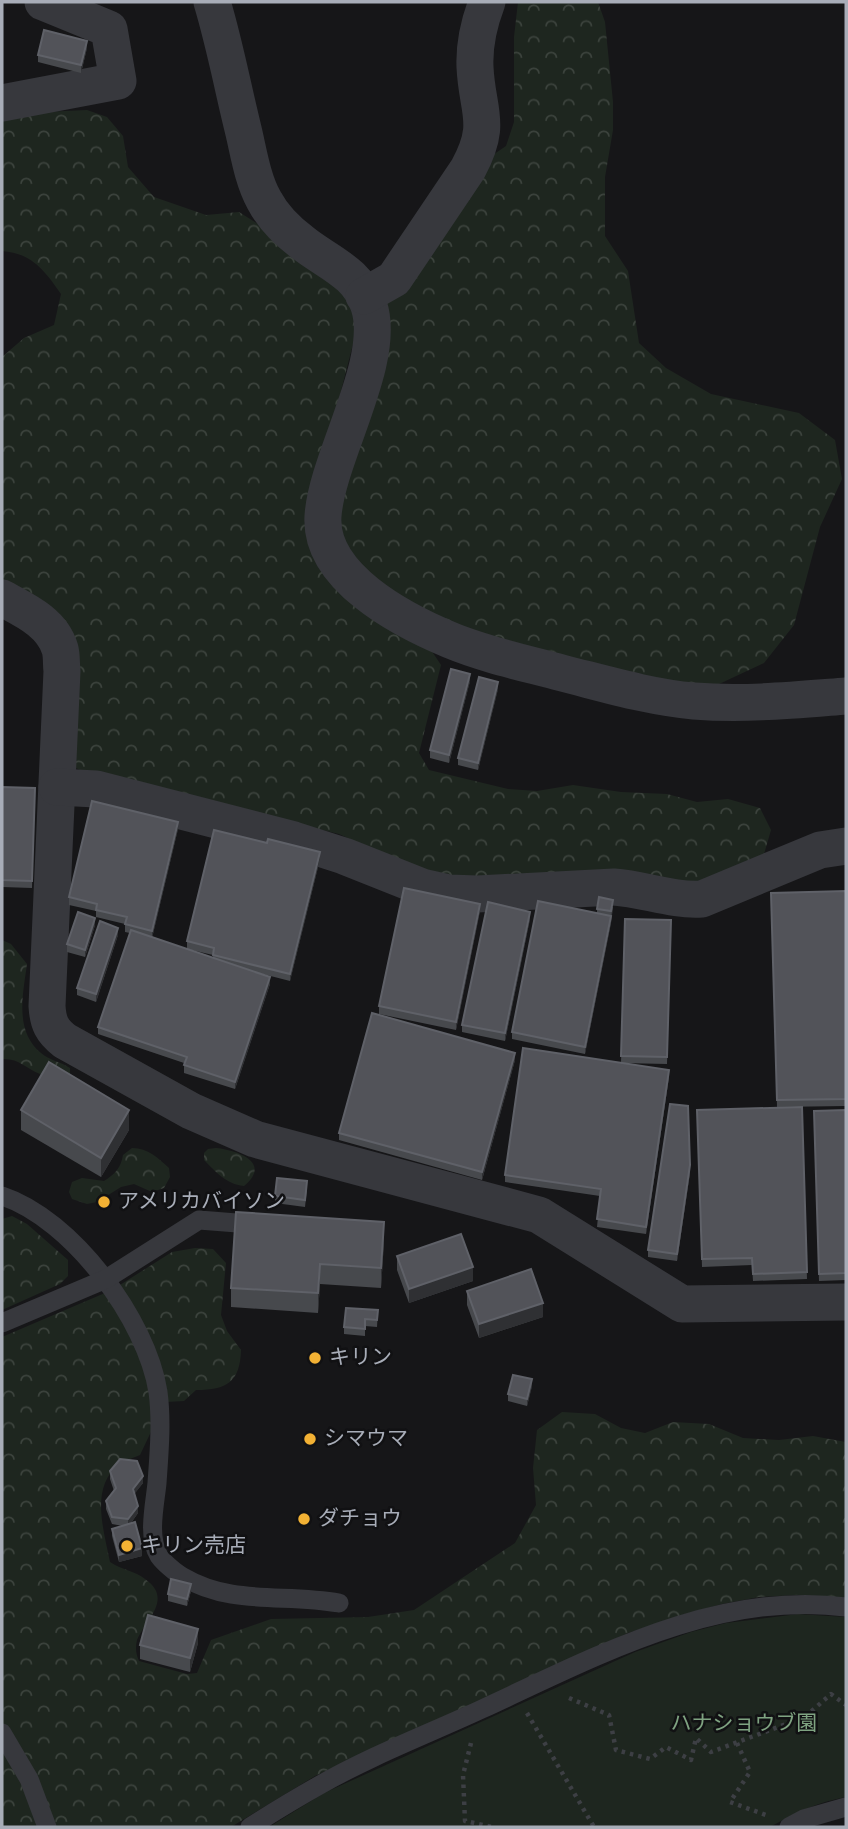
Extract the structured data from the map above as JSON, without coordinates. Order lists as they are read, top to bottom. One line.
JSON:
{"parks":["ハナショウブ園"],"places":["アメリカバイソン","キリン","シマウマ","ダチョウ","キリン売店"]}
